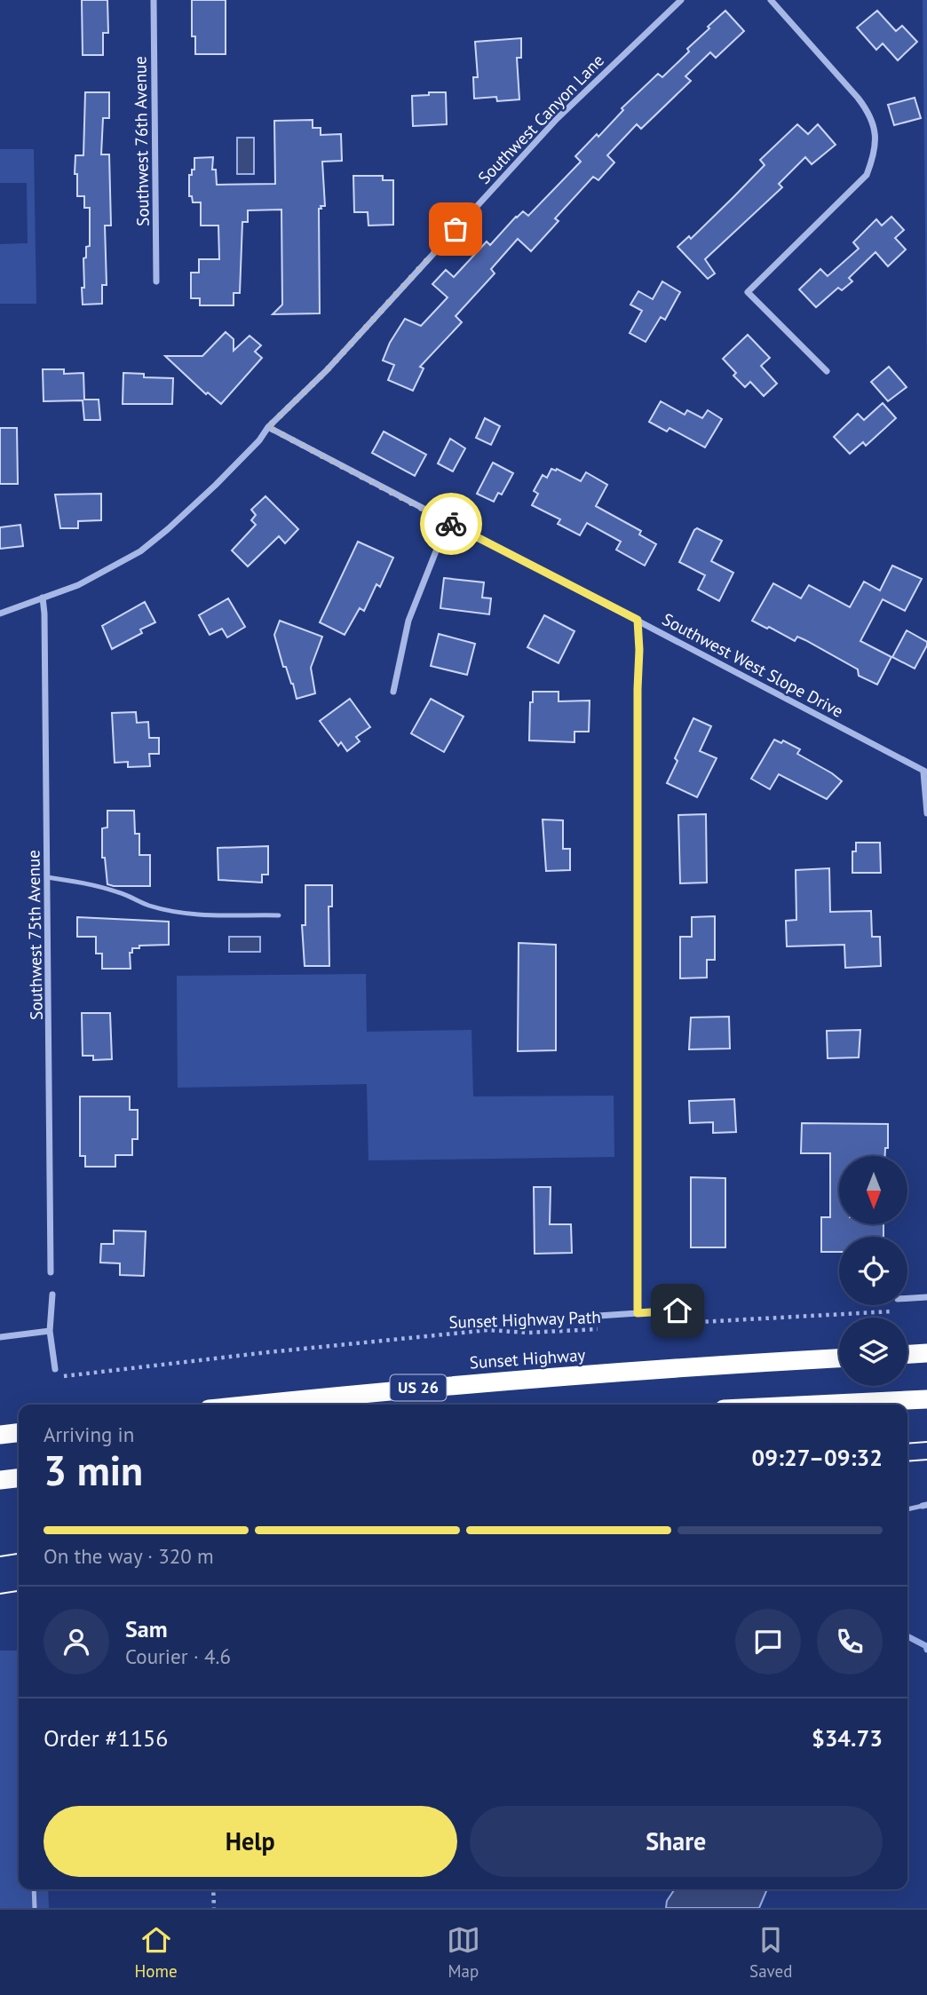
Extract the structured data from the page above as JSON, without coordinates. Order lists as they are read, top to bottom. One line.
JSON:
{"streets":{"highway":["Sunset Highway","US 26"],"street":["Southwest Canyon Lane","Southwest 76th Avenue","Southwest West Slope Drive","Southwest 75th Avenue"],"path":["Sunset Highway Path"]},"crossings":[["Southwest Canyon Lane","Southwest West Slope Drive"],["Southwest Canyon Lane","Southwest 75th Avenue"]],"north":"bottom","page":{"heading":["3 min","Arriving in","09:27–09:32"],"panel":["Sam","Courier · 4.6","Order #1156","$34.73"],"bar":"On the way · 320 m","buttons":["Help","Share"],"tabs":["Home","Map","Saved"]}}
